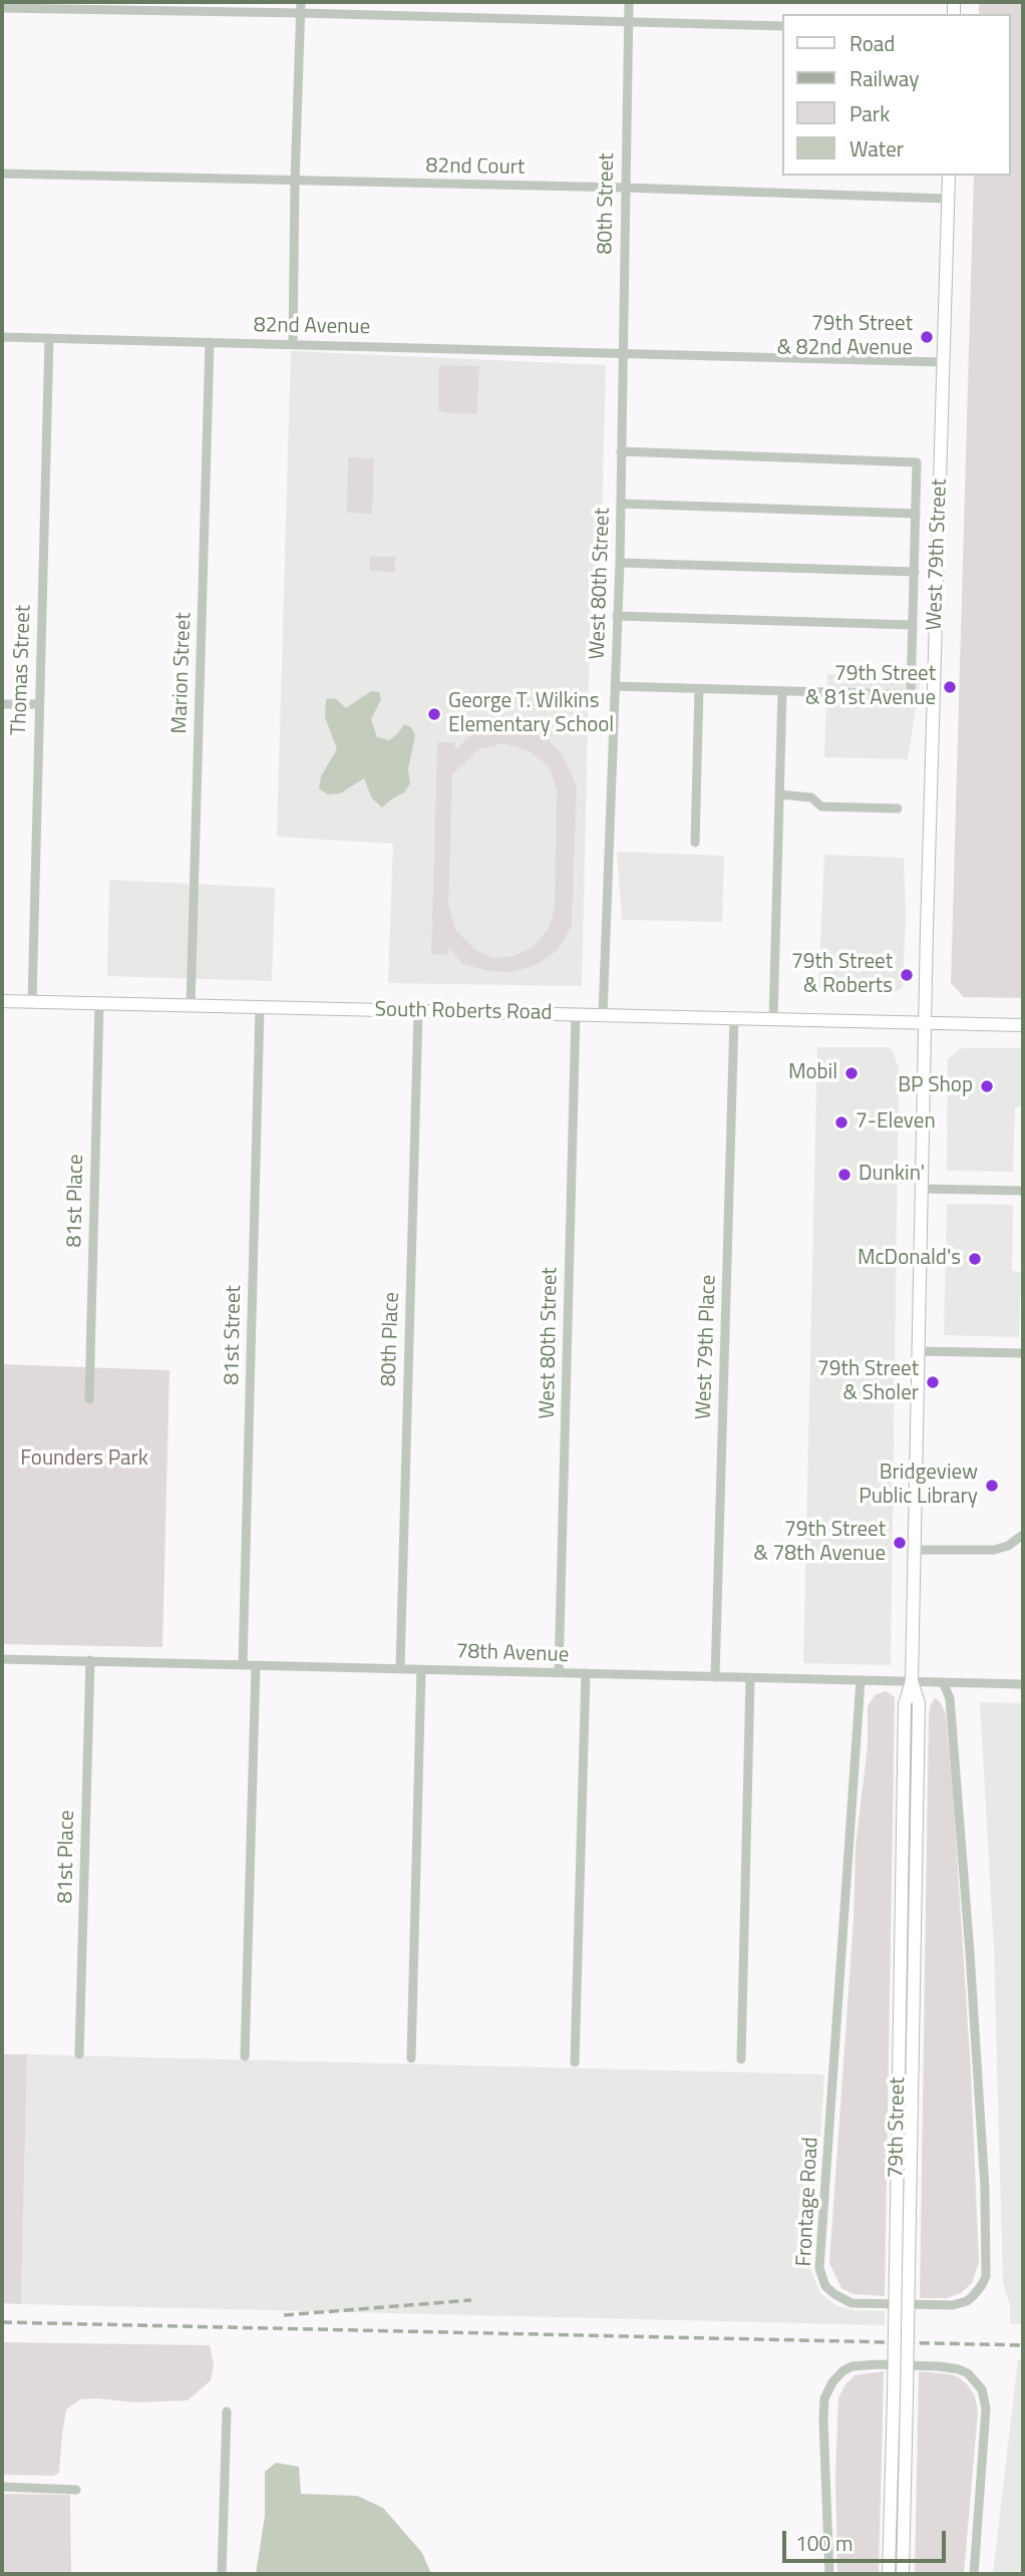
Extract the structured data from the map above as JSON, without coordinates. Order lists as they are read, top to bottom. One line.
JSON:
{"streets":{"main road":["West 79th Street","South Roberts Road","79th Street"],"street":["82nd Court","80th Street","82nd Avenue","West 80th Street","Thomas Street","Marion Street","81st Place","81st Street","80th Place","West 79th Place","78th Avenue","Frontage Road"]},"crossings":[["82nd Court","80th Street"],["82nd Court","West 79th Street"],["80th Street","82nd Avenue"],["80th Street","West 80th Street"],["82nd Avenue","West 79th Street"],["82nd Avenue","Thomas Street"],["82nd Avenue","Marion Street"],["West 79th Street","South Roberts Road"],["West 79th Street","79th Street"],["West 80th Street","South Roberts Road"],["West 80th Street","78th Avenue"],["Thomas Street","South Roberts Road"],["Marion Street","South Roberts Road"],["South Roberts Road","81st Place"],["South Roberts Road","81st Street"],["South Roberts Road","80th Place"],["South Roberts Road","West 79th Place"],["81st Place","78th Avenue"],["81st Street","78th Avenue"],["80th Place","78th Avenue"],["West 79th Place","78th Avenue"],["78th Avenue","79th Street"],["78th Avenue","Frontage Road"]],"parks":["Founders Park"],"places":["79th Street & 82nd Avenue","79th Street & 81st Avenue","George T. Wilkins Elementary School","79th Street & Roberts","Mobil","BP Shop","7-Eleven","Dunkin'","McDonald's","79th Street & Sholer","Bridgeview Public Library","79th Street & 78th Avenue"],"legend":["Road","Railway","Park","Water"],"scale_bar":"100 m"}
